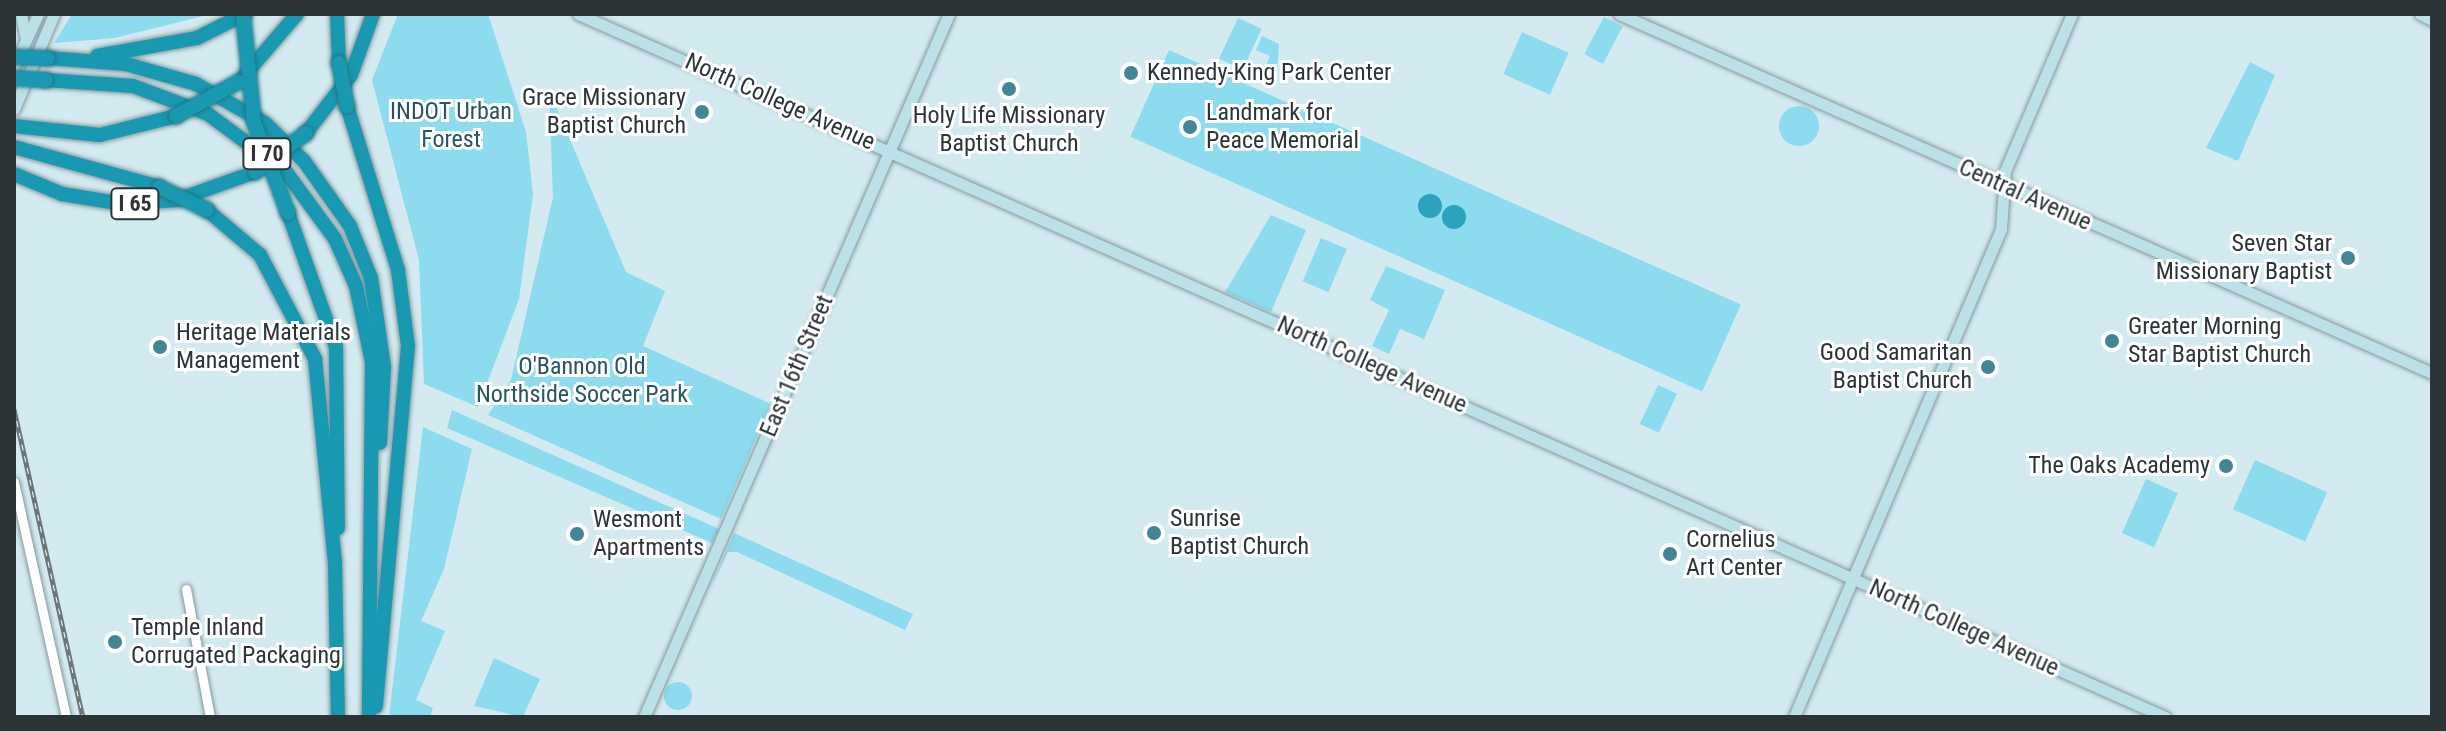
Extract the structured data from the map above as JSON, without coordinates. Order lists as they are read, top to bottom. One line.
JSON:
{"streets":{"highway":["I 70","I 65"],"main road":["North College Avenue","Central Avenue","East 16th Street"]},"crossings":[["North College Avenue","East 16th Street"]],"parks":["INDOT Urban Forest","O'Bannon Old Northside Soccer Park"],"places":["Kennedy-King Park Center","Holy Life Missionary Baptist Church","Grace Missionary Baptist Church","Landmark for Peace Memorial","Seven Star Missionary Baptist","Greater Morning Star Baptist Church","Heritage Materials Management","Good Samaritan Baptist Church","The Oaks Academy","Sunrise Baptist Church","Wesmont Apartments","Cornelius Art Center","Temple Inland Corrugated Packaging"]}
